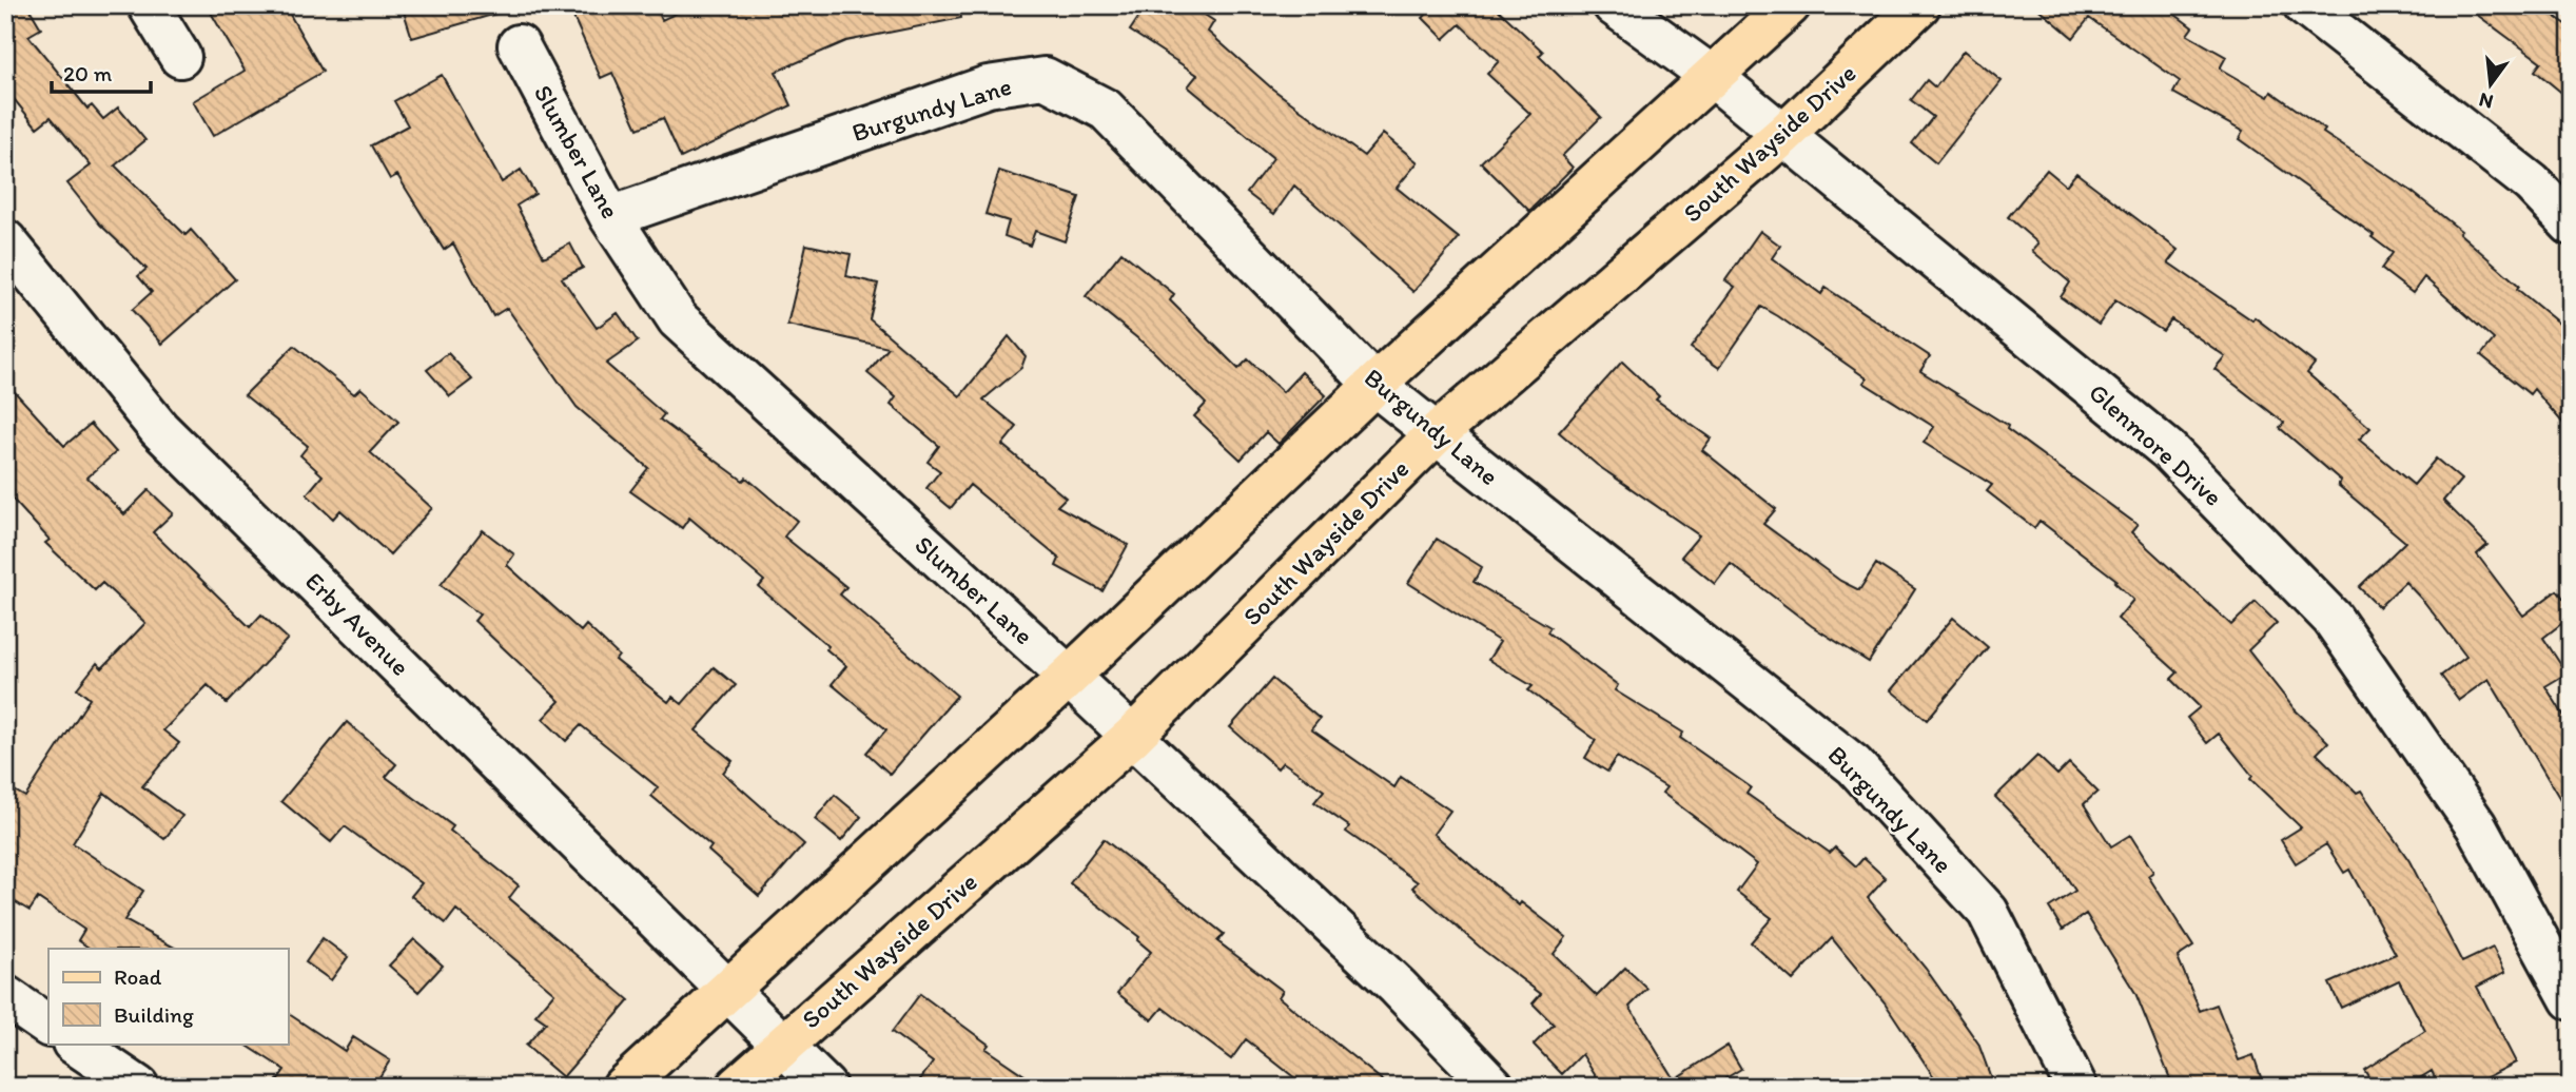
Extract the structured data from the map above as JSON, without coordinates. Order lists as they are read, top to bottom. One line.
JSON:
{"streets":{"main road":["South Wayside Drive"],"street":["Burgundy Lane","Slumber Lane","Glenmore Drive","Erby Avenue"]},"crossings":[["Burgundy Lane","South Wayside Drive"],["Burgundy Lane","Slumber Lane"],["South Wayside Drive","Slumber Lane"],["South Wayside Drive","Glenmore Drive"],["South Wayside Drive","Erby Avenue"]],"legend":["Road","Building"],"scale_bar":"20 m","north":"bottom"}
